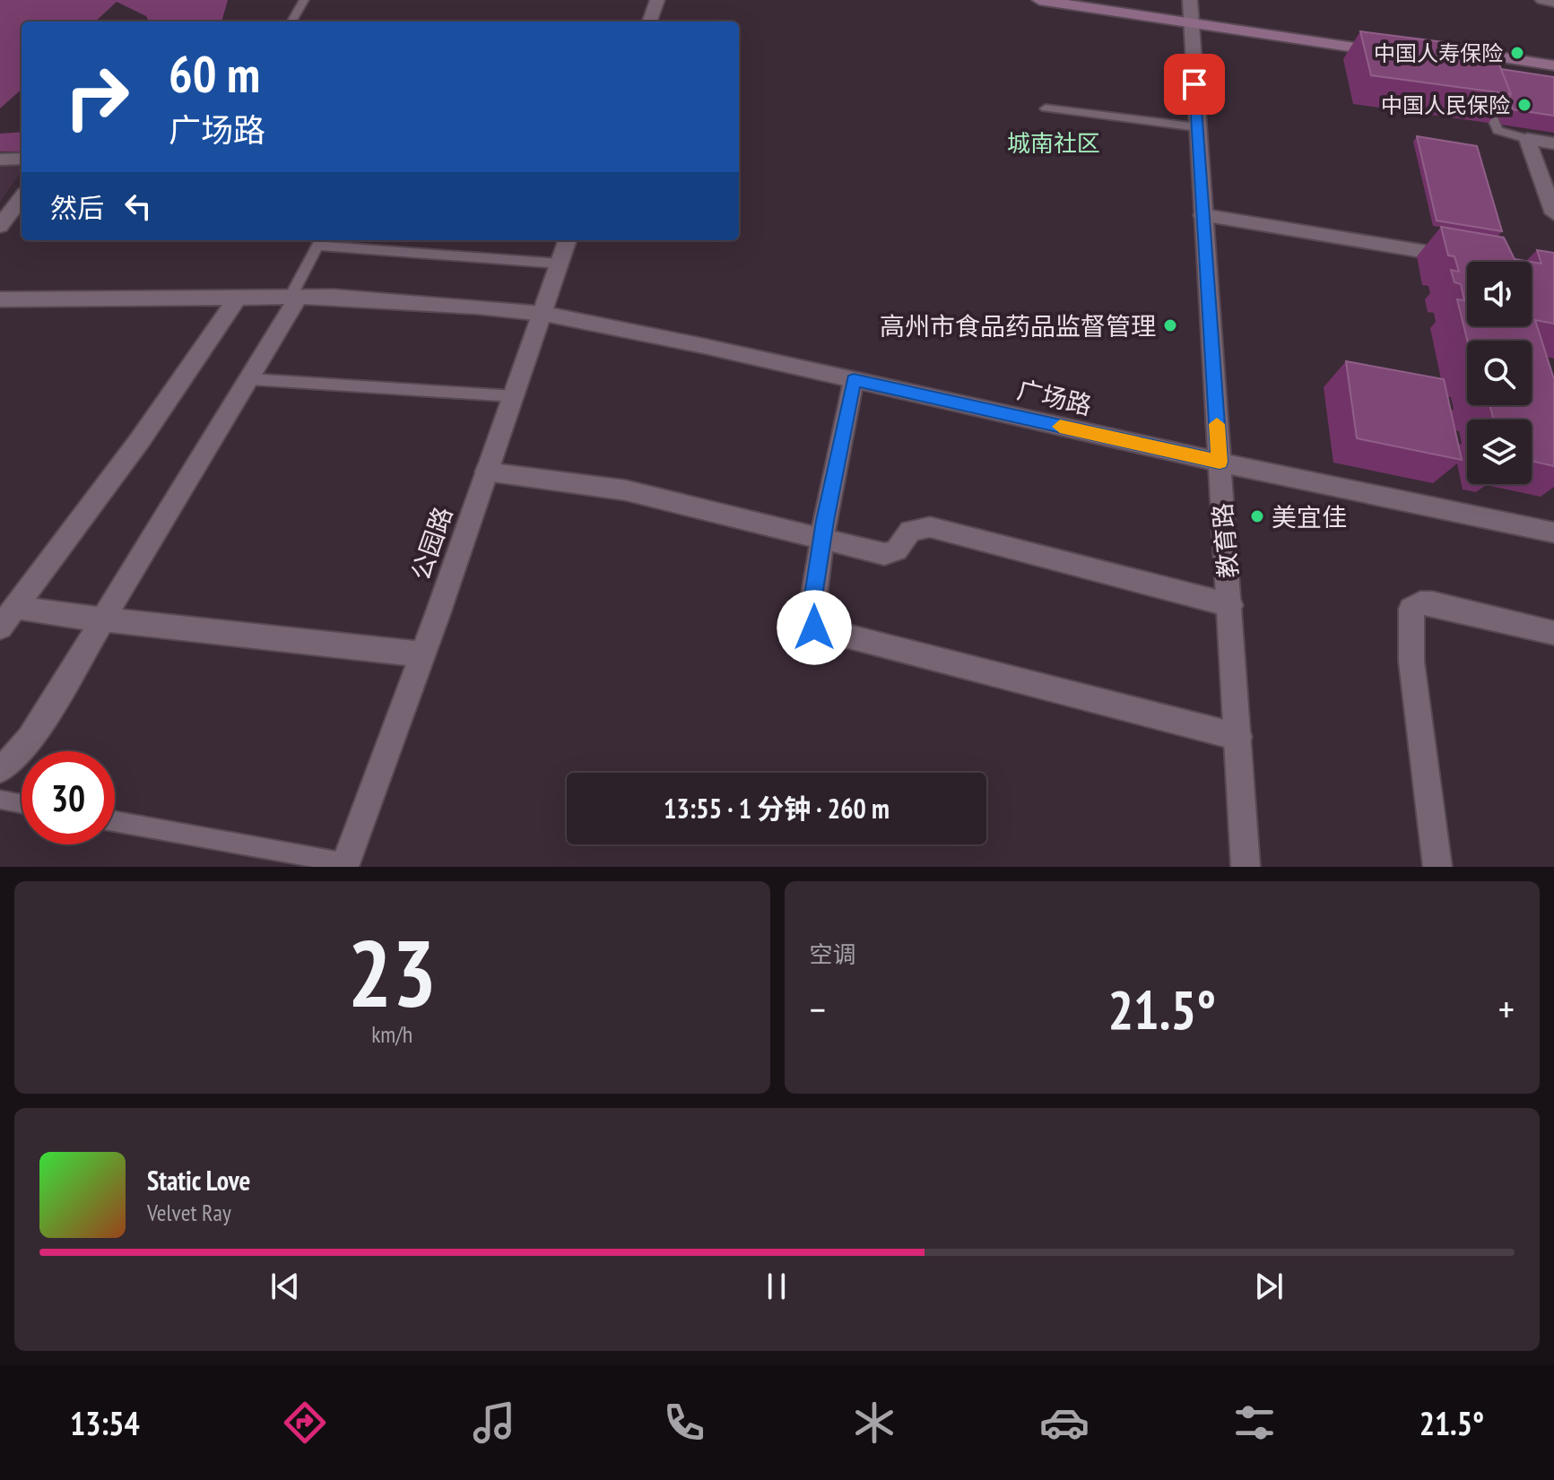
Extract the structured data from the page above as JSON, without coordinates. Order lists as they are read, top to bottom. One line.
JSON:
{"streets":{"street":["广场路","教育路","公园路"]},"crossings":[["广场路","教育路"],["广场路","公园路"]],"districts":["城南社区"],"places":["中国人寿保险","中国人民保险","高州市食品药品监督管理","美宜佳"],"page":{"turn":["60 m","广场路"],"then":"然后","limit":"30","trip":"13:55 · 1 分钟 · 260 m","tile":[["23","km/h"],"空调"],"heat":["−","21.5°","+"],"song":["Static Love","Velvet Ray"],"tabs":["13:54","21.5°"]}}
